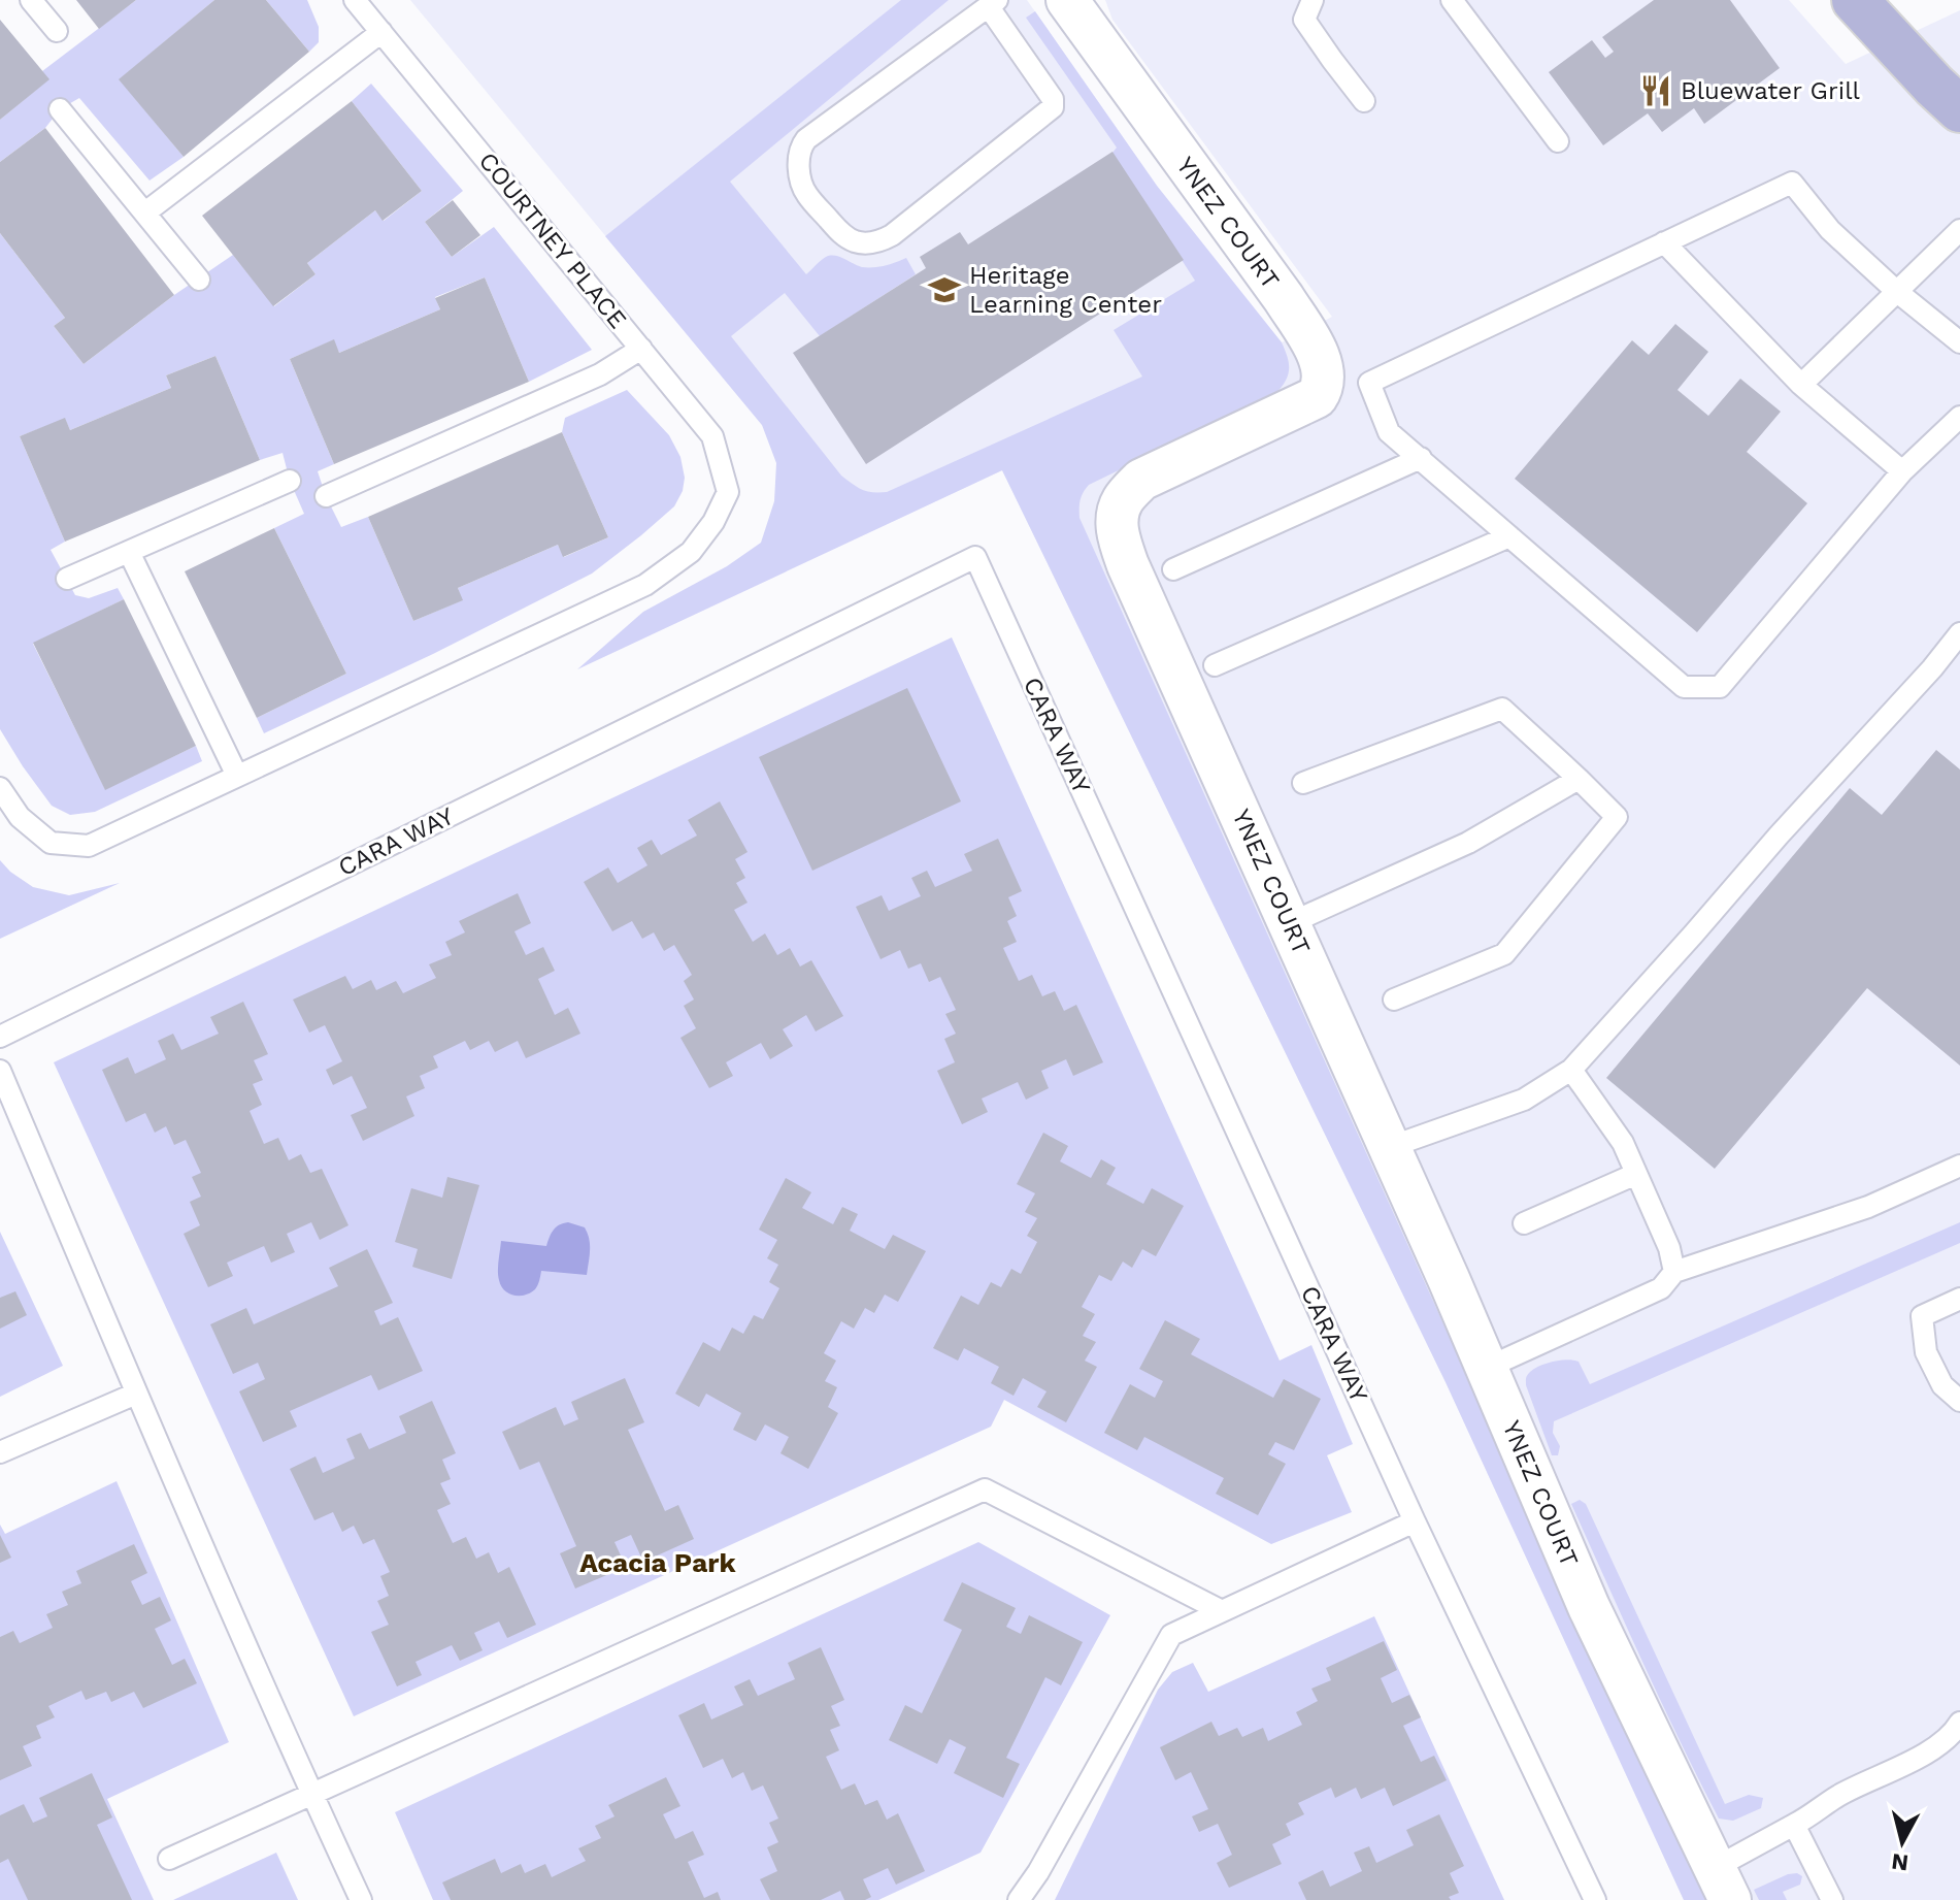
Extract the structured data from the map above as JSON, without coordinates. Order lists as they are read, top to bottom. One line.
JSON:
{"streets":{"street":["YNEZ COURT"],"lane":["COURTNEY PLACE","CARA WAY"]},"districts":["Acacia Park"],"places":{"restaurant":["Bluewater Grill"],"school or university":["Heritage Learning Center"]},"north":"bottom"}
